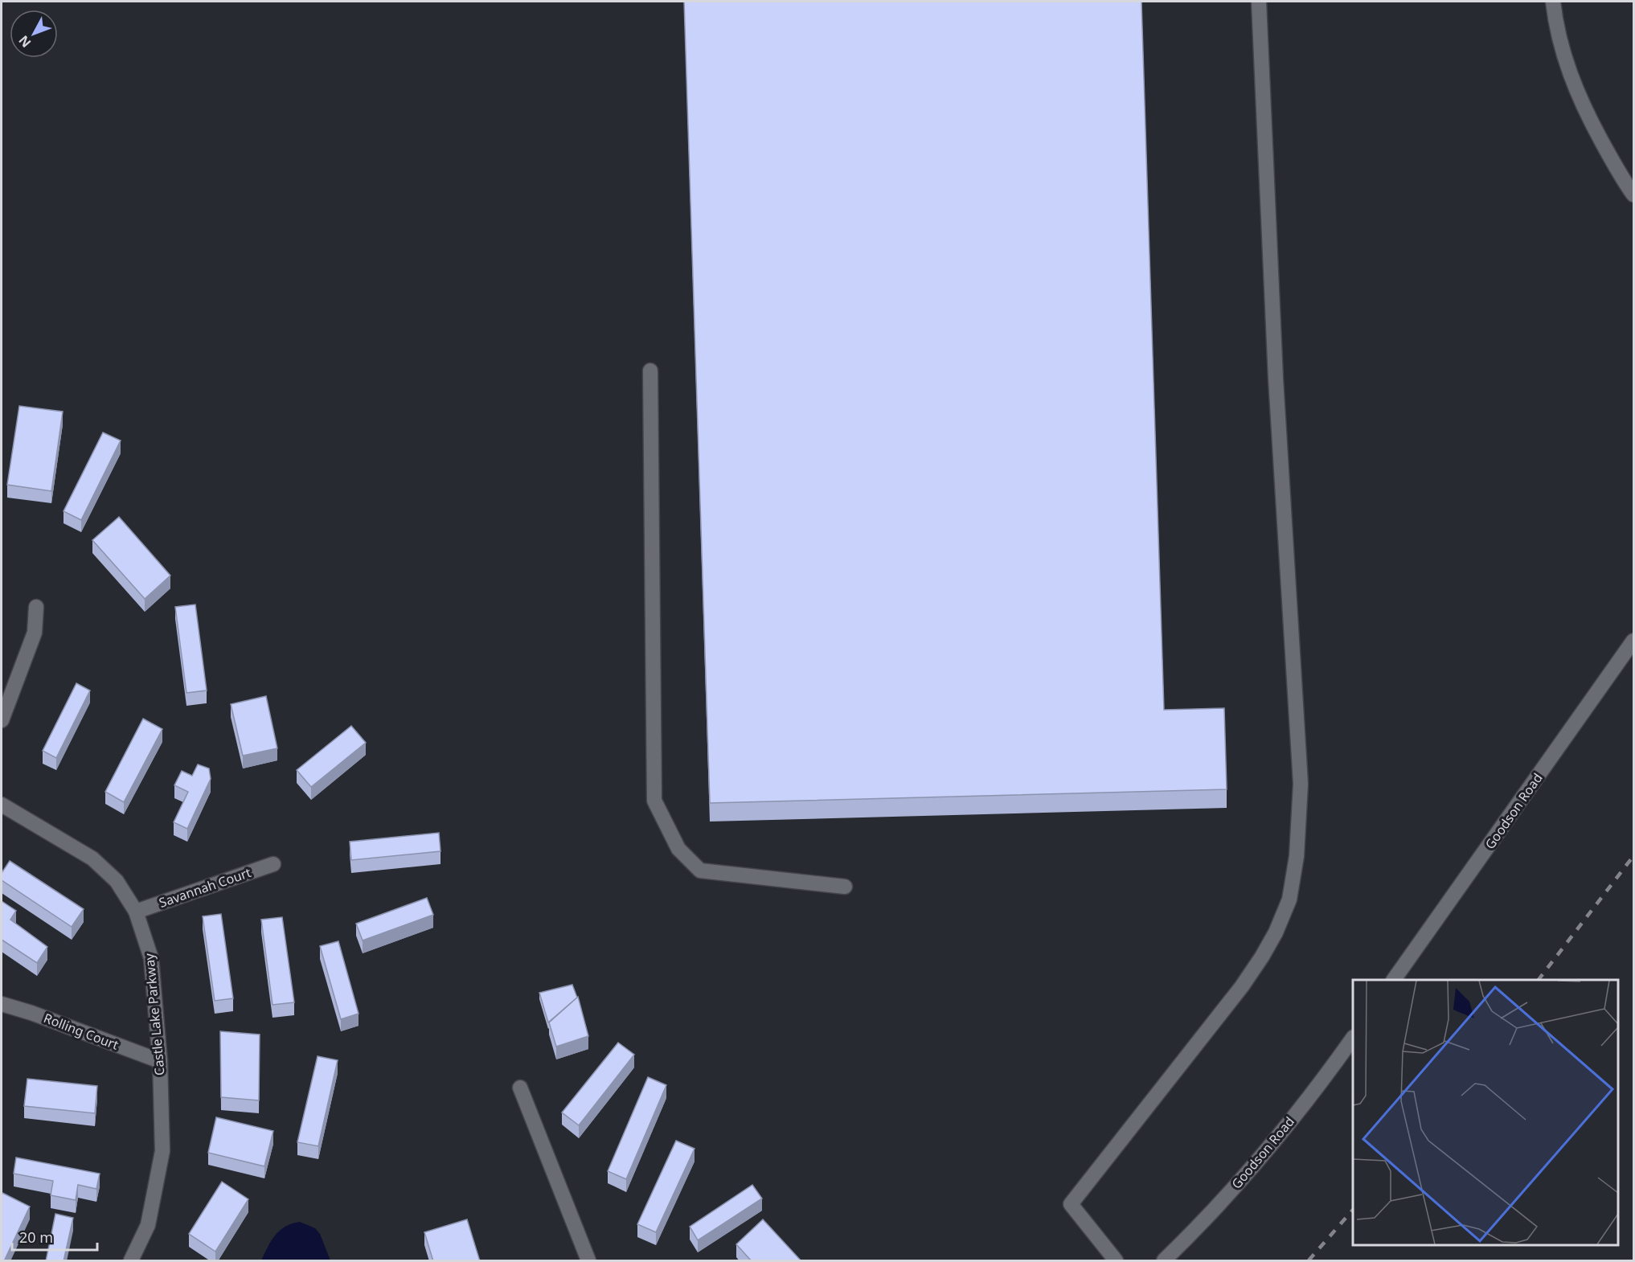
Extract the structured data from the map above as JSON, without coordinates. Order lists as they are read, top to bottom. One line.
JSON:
{"streets":{"street":["Goodson Road","Savannah Court","Castle Lake Parkway","Rolling Court"]},"crossings":[["Savannah Court","Castle Lake Parkway"],["Castle Lake Parkway","Rolling Court"]],"scale_bar":"20 m","north":"bottom left"}
